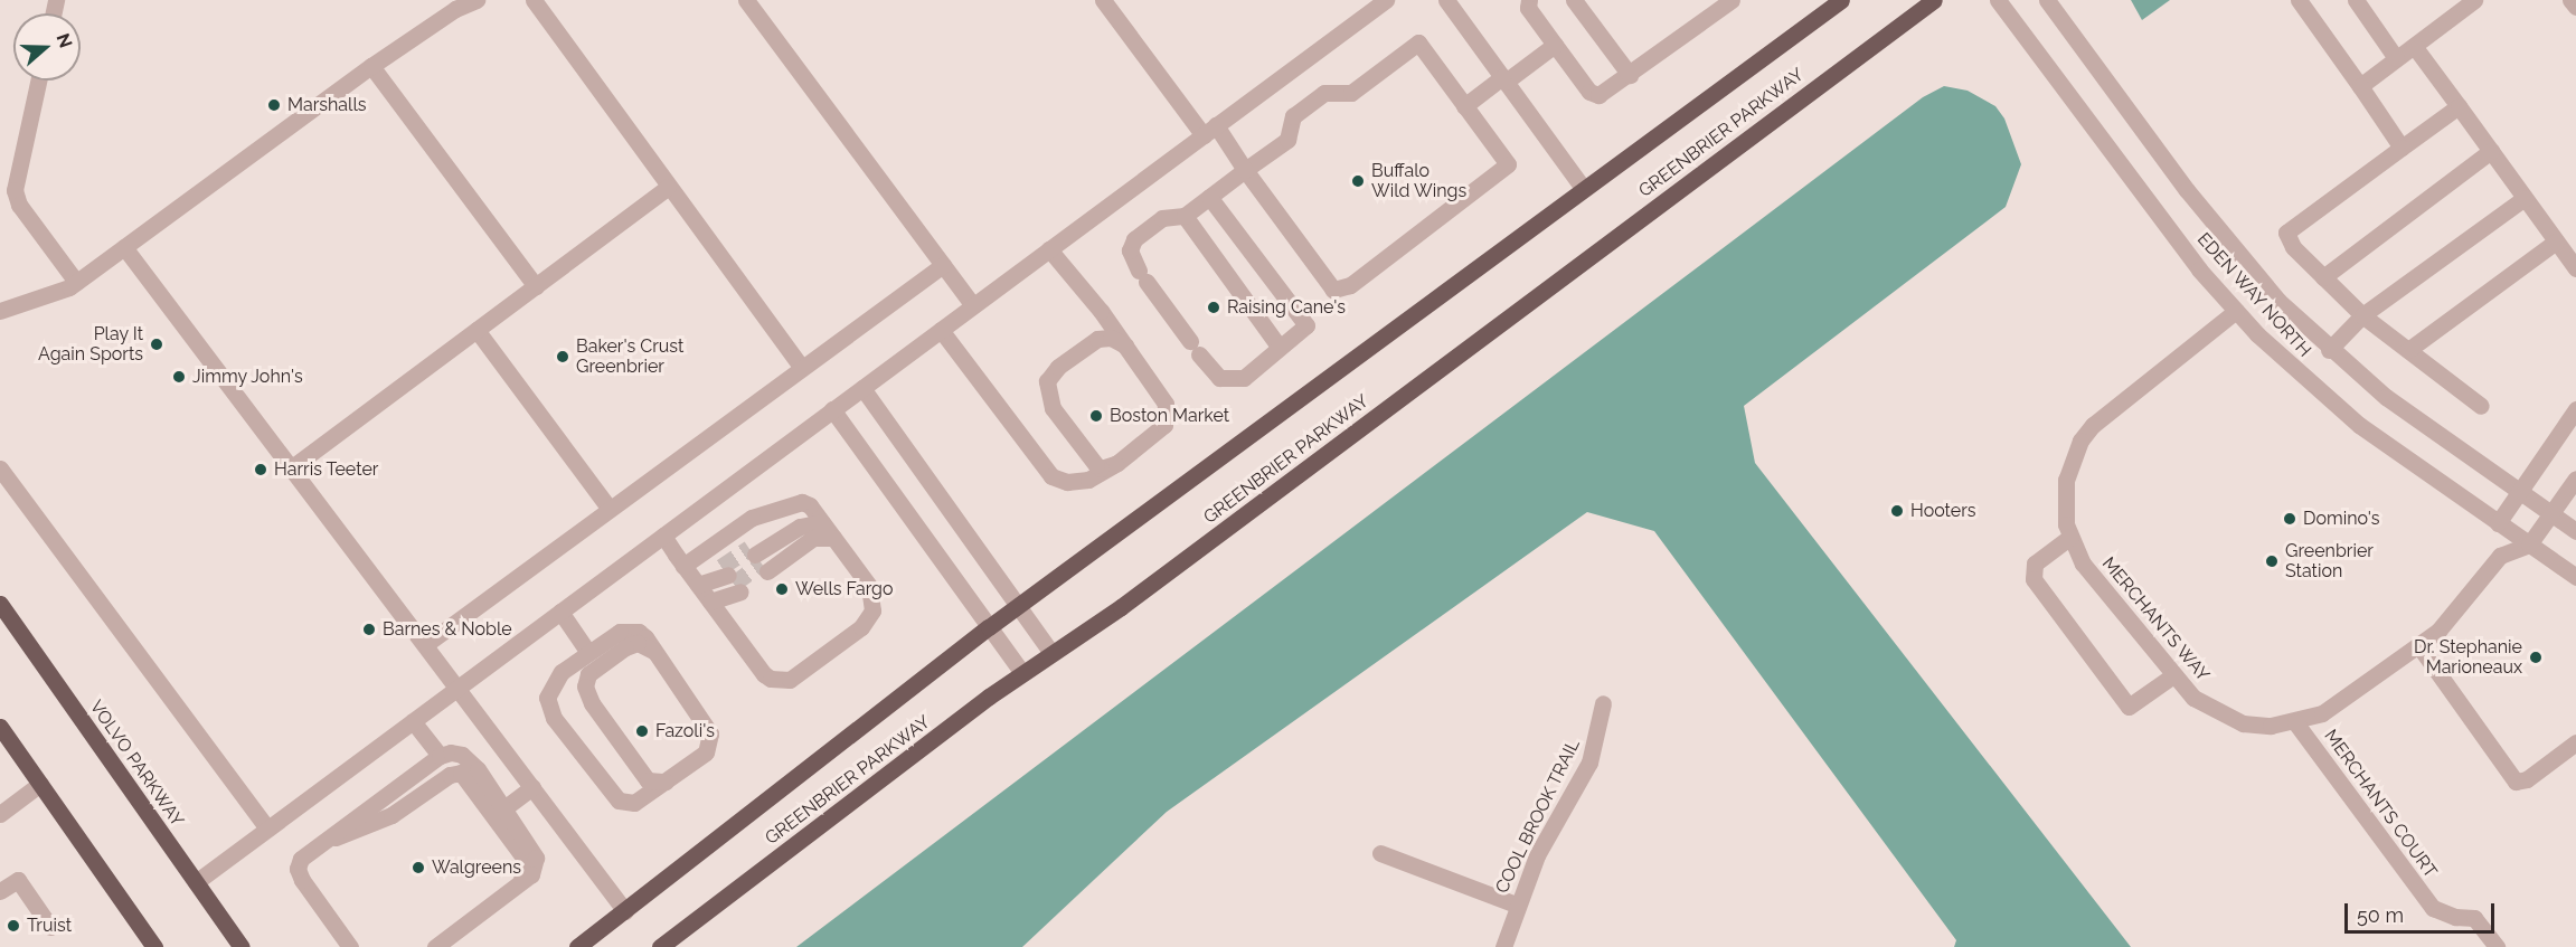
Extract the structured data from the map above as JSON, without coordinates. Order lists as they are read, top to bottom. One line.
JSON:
{"streets":{"main road":["GREENBRIER PARKWAY","VOLVO PARKWAY"],"street":["EDEN WAY NORTH","MERCHANTS WAY","MERCHANTS COURT","COOL BROOK TRAIL"]},"crossings":[["EDEN WAY NORTH","MERCHANTS WAY"],["MERCHANTS WAY","MERCHANTS COURT"]],"places":["Marshalls","Buffalo Wild Wings","Raising Cane's","Play It Again Sports","Baker's Crust Greenbrier","Jimmy John's","Boston Market","Harris Teeter","Hooters","Domino's","Greenbrier Station","Wells Fargo","Barnes & Noble","Dr. Stephanie Marioneaux","Fazoli's","Walgreens","Truist"],"scale_bar":"50 m","north":"right"}
